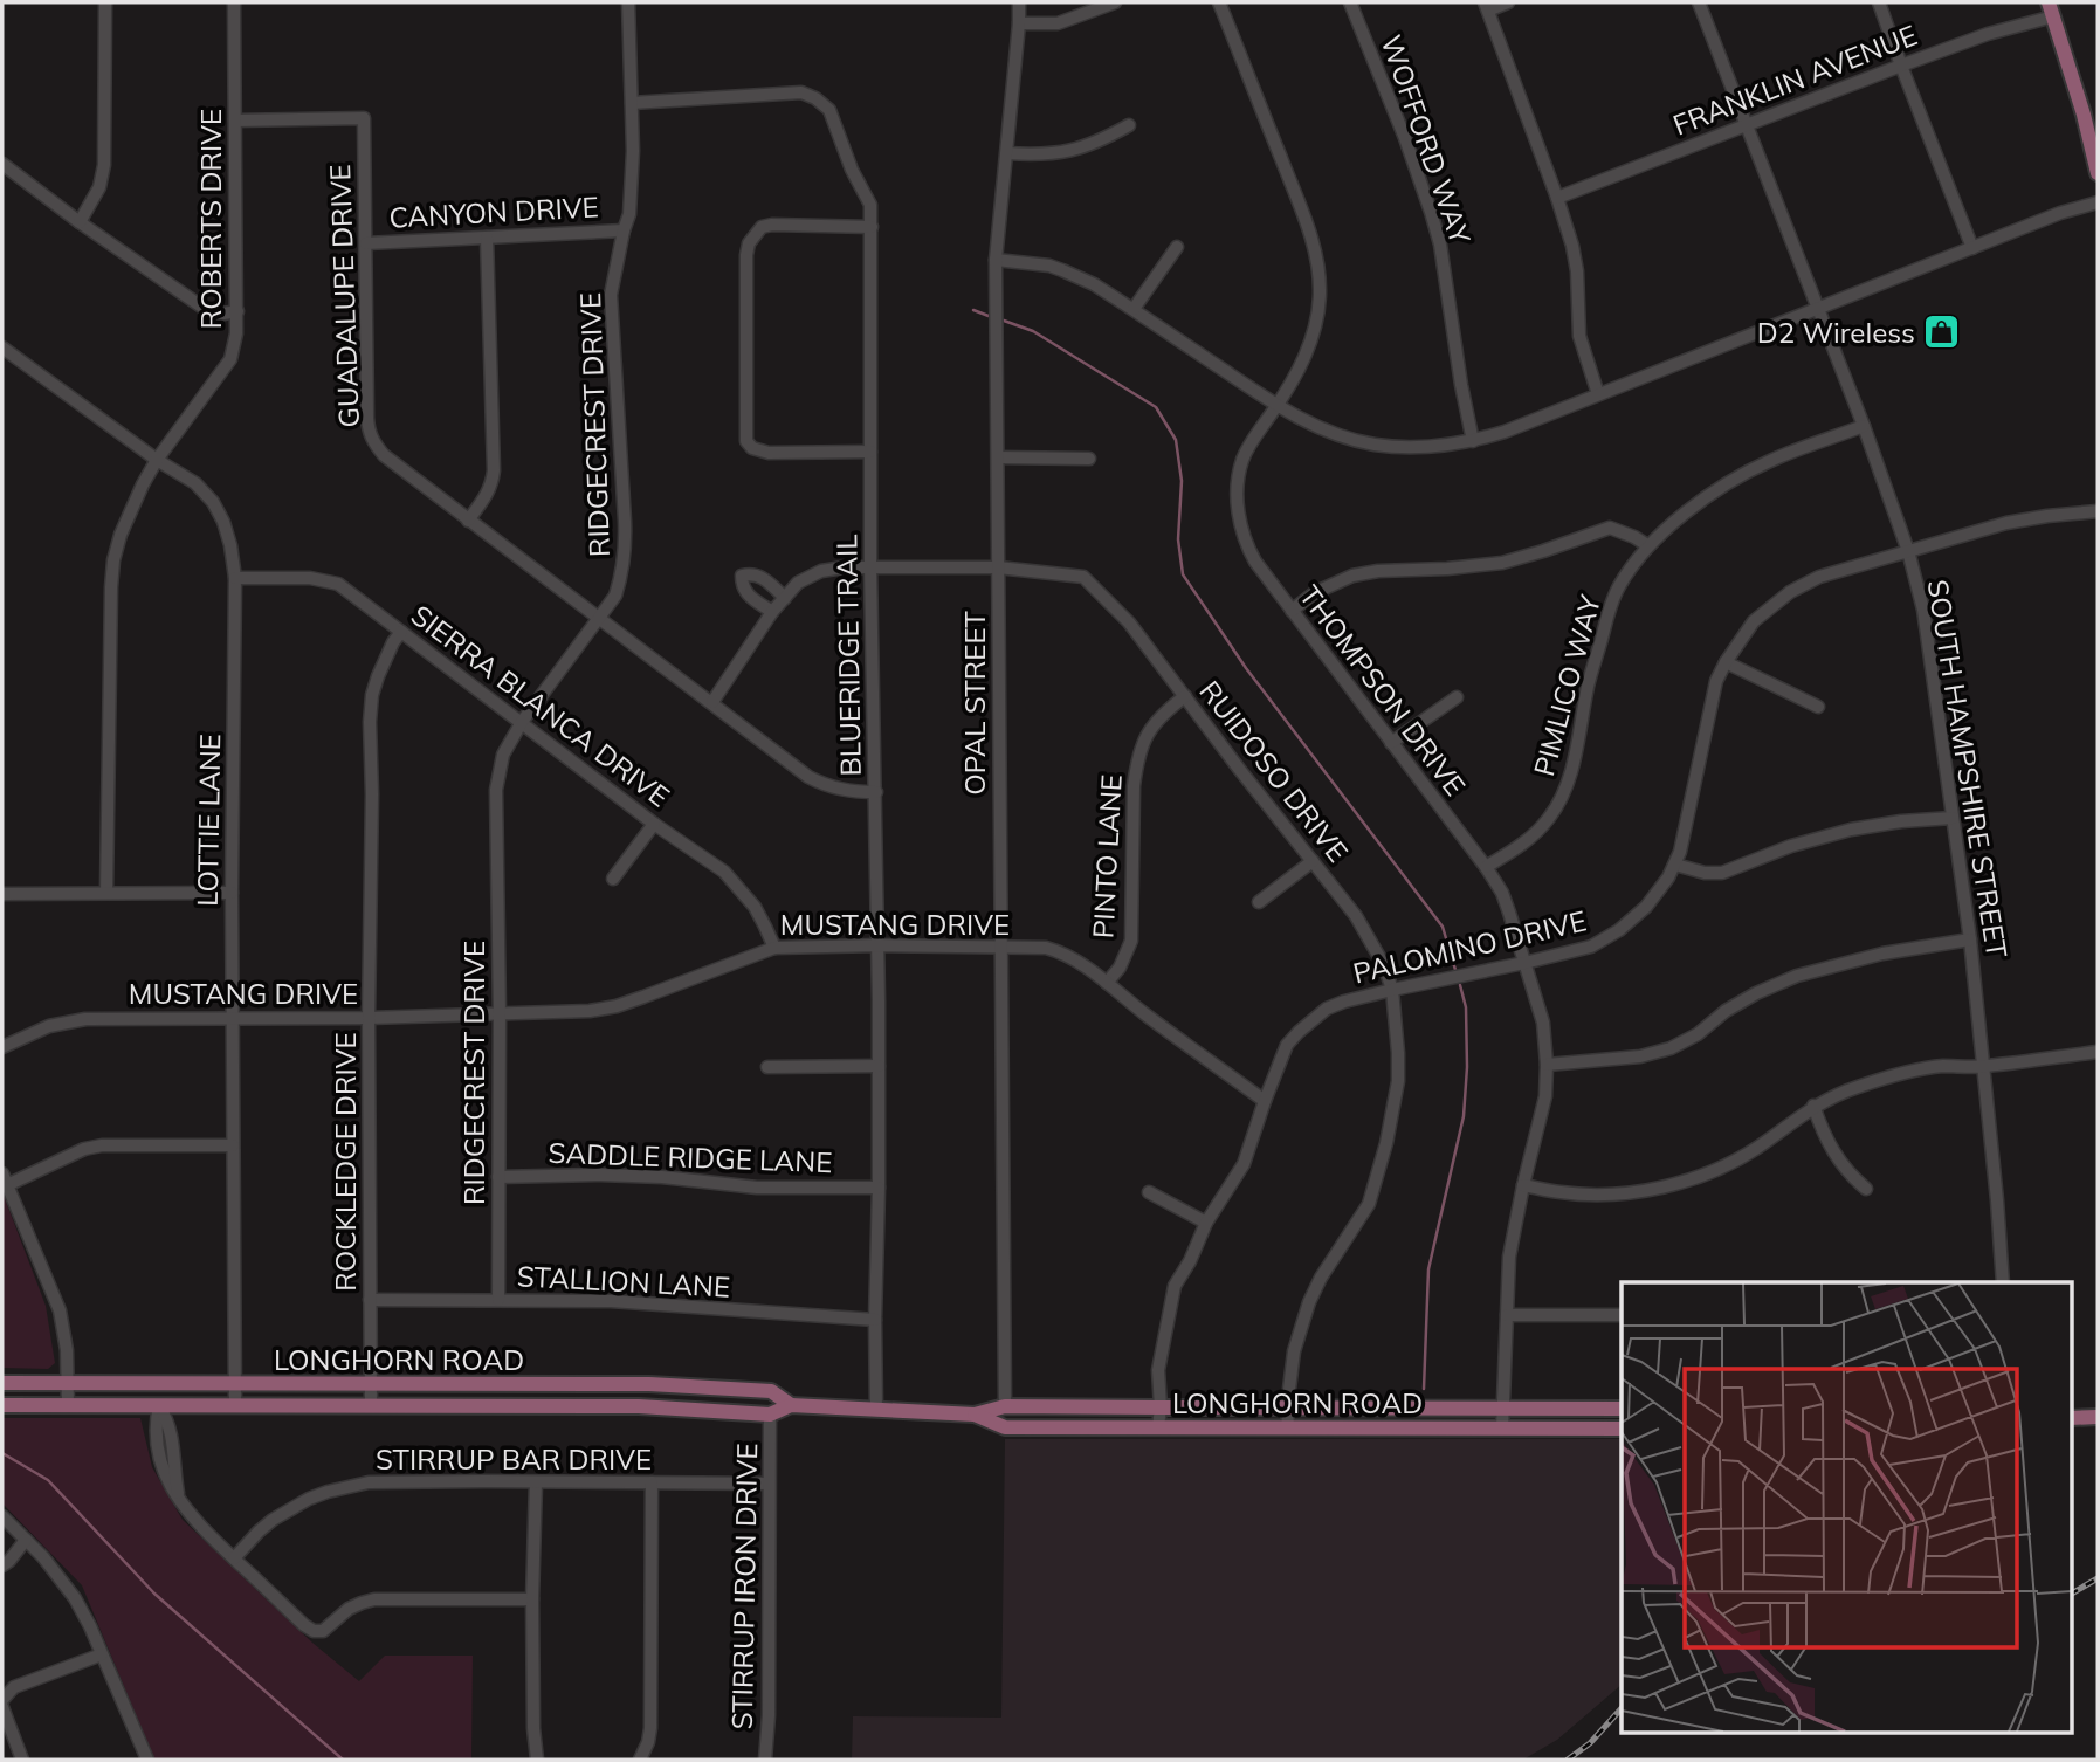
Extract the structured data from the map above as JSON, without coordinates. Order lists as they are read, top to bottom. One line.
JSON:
{"streets":{"main road":["LONGHORN ROAD"],"street":["FRANKLIN AVENUE","WOFFORD WAY","CANYON DRIVE","ROBERTS DRIVE","GUADALUPE DRIVE","RIDGECREST DRIVE","BLUERIDGE TRAIL","PIMLICO WAY","THOMPSON DRIVE","OPAL STREET","SIERRA BLANCA DRIVE","SOUTH HAMPSHIRE STREET","RUIDOSO DRIVE","LOTTIE LANE","PINTO LANE","MUSTANG DRIVE","PALOMINO DRIVE","SADDLE RIDGE LANE","ROCKLEDGE DRIVE","STALLION LANE","STIRRUP BAR DRIVE","STIRRUP IRON DRIVE"]},"crossings":[["FRANKLIN AVENUE","SOUTH HAMPSHIRE STREET"],["CANYON DRIVE","GUADALUPE DRIVE"],["CANYON DRIVE","RIDGECREST DRIVE"],["ROBERTS DRIVE","GUADALUPE DRIVE"],["ROBERTS DRIVE","LOTTIE LANE"],["GUADALUPE DRIVE","RIDGECREST DRIVE"],["GUADALUPE DRIVE","BLUERIDGE TRAIL"],["GUADALUPE DRIVE","RUIDOSO DRIVE"],["RIDGECREST DRIVE","BLUERIDGE TRAIL"],["RIDGECREST DRIVE","SIERRA BLANCA DRIVE"],["RIDGECREST DRIVE","MUSTANG DRIVE"],["RIDGECREST DRIVE","SADDLE RIDGE LANE"],["RIDGECREST DRIVE","STALLION LANE"],["BLUERIDGE TRAIL","RUIDOSO DRIVE"],["BLUERIDGE TRAIL","MUSTANG DRIVE"],["BLUERIDGE TRAIL","SADDLE RIDGE LANE"],["BLUERIDGE TRAIL","STALLION LANE"],["BLUERIDGE TRAIL","LONGHORN ROAD"],["PIMLICO WAY","THOMPSON DRIVE"],["PIMLICO WAY","SOUTH HAMPSHIRE STREET"],["THOMPSON DRIVE","PALOMINO DRIVE"],["THOMPSON DRIVE","LONGHORN ROAD"],["OPAL STREET","RUIDOSO DRIVE"],["OPAL STREET","MUSTANG DRIVE"],["OPAL STREET","LONGHORN ROAD"],["SIERRA BLANCA DRIVE","LOTTIE LANE"],["SIERRA BLANCA DRIVE","MUSTANG DRIVE"],["SIERRA BLANCA DRIVE","ROCKLEDGE DRIVE"],["SOUTH HAMPSHIRE STREET","PALOMINO DRIVE"],["RUIDOSO DRIVE","PINTO LANE"],["RUIDOSO DRIVE","PALOMINO DRIVE"],["RUIDOSO DRIVE","LONGHORN ROAD"],["LOTTIE LANE","MUSTANG DRIVE"],["LOTTIE LANE","LONGHORN ROAD"],["PINTO LANE","MUSTANG DRIVE"],["MUSTANG DRIVE","PALOMINO DRIVE"],["MUSTANG DRIVE","ROCKLEDGE DRIVE"],["PALOMINO DRIVE","LONGHORN ROAD"],["ROCKLEDGE DRIVE","STALLION LANE"],["ROCKLEDGE DRIVE","LONGHORN ROAD"],["LONGHORN ROAD","STIRRUP IRON DRIVE"],["STIRRUP BAR DRIVE","STIRRUP IRON DRIVE"]],"places":{"shop":["D2 Wireless"]}}
